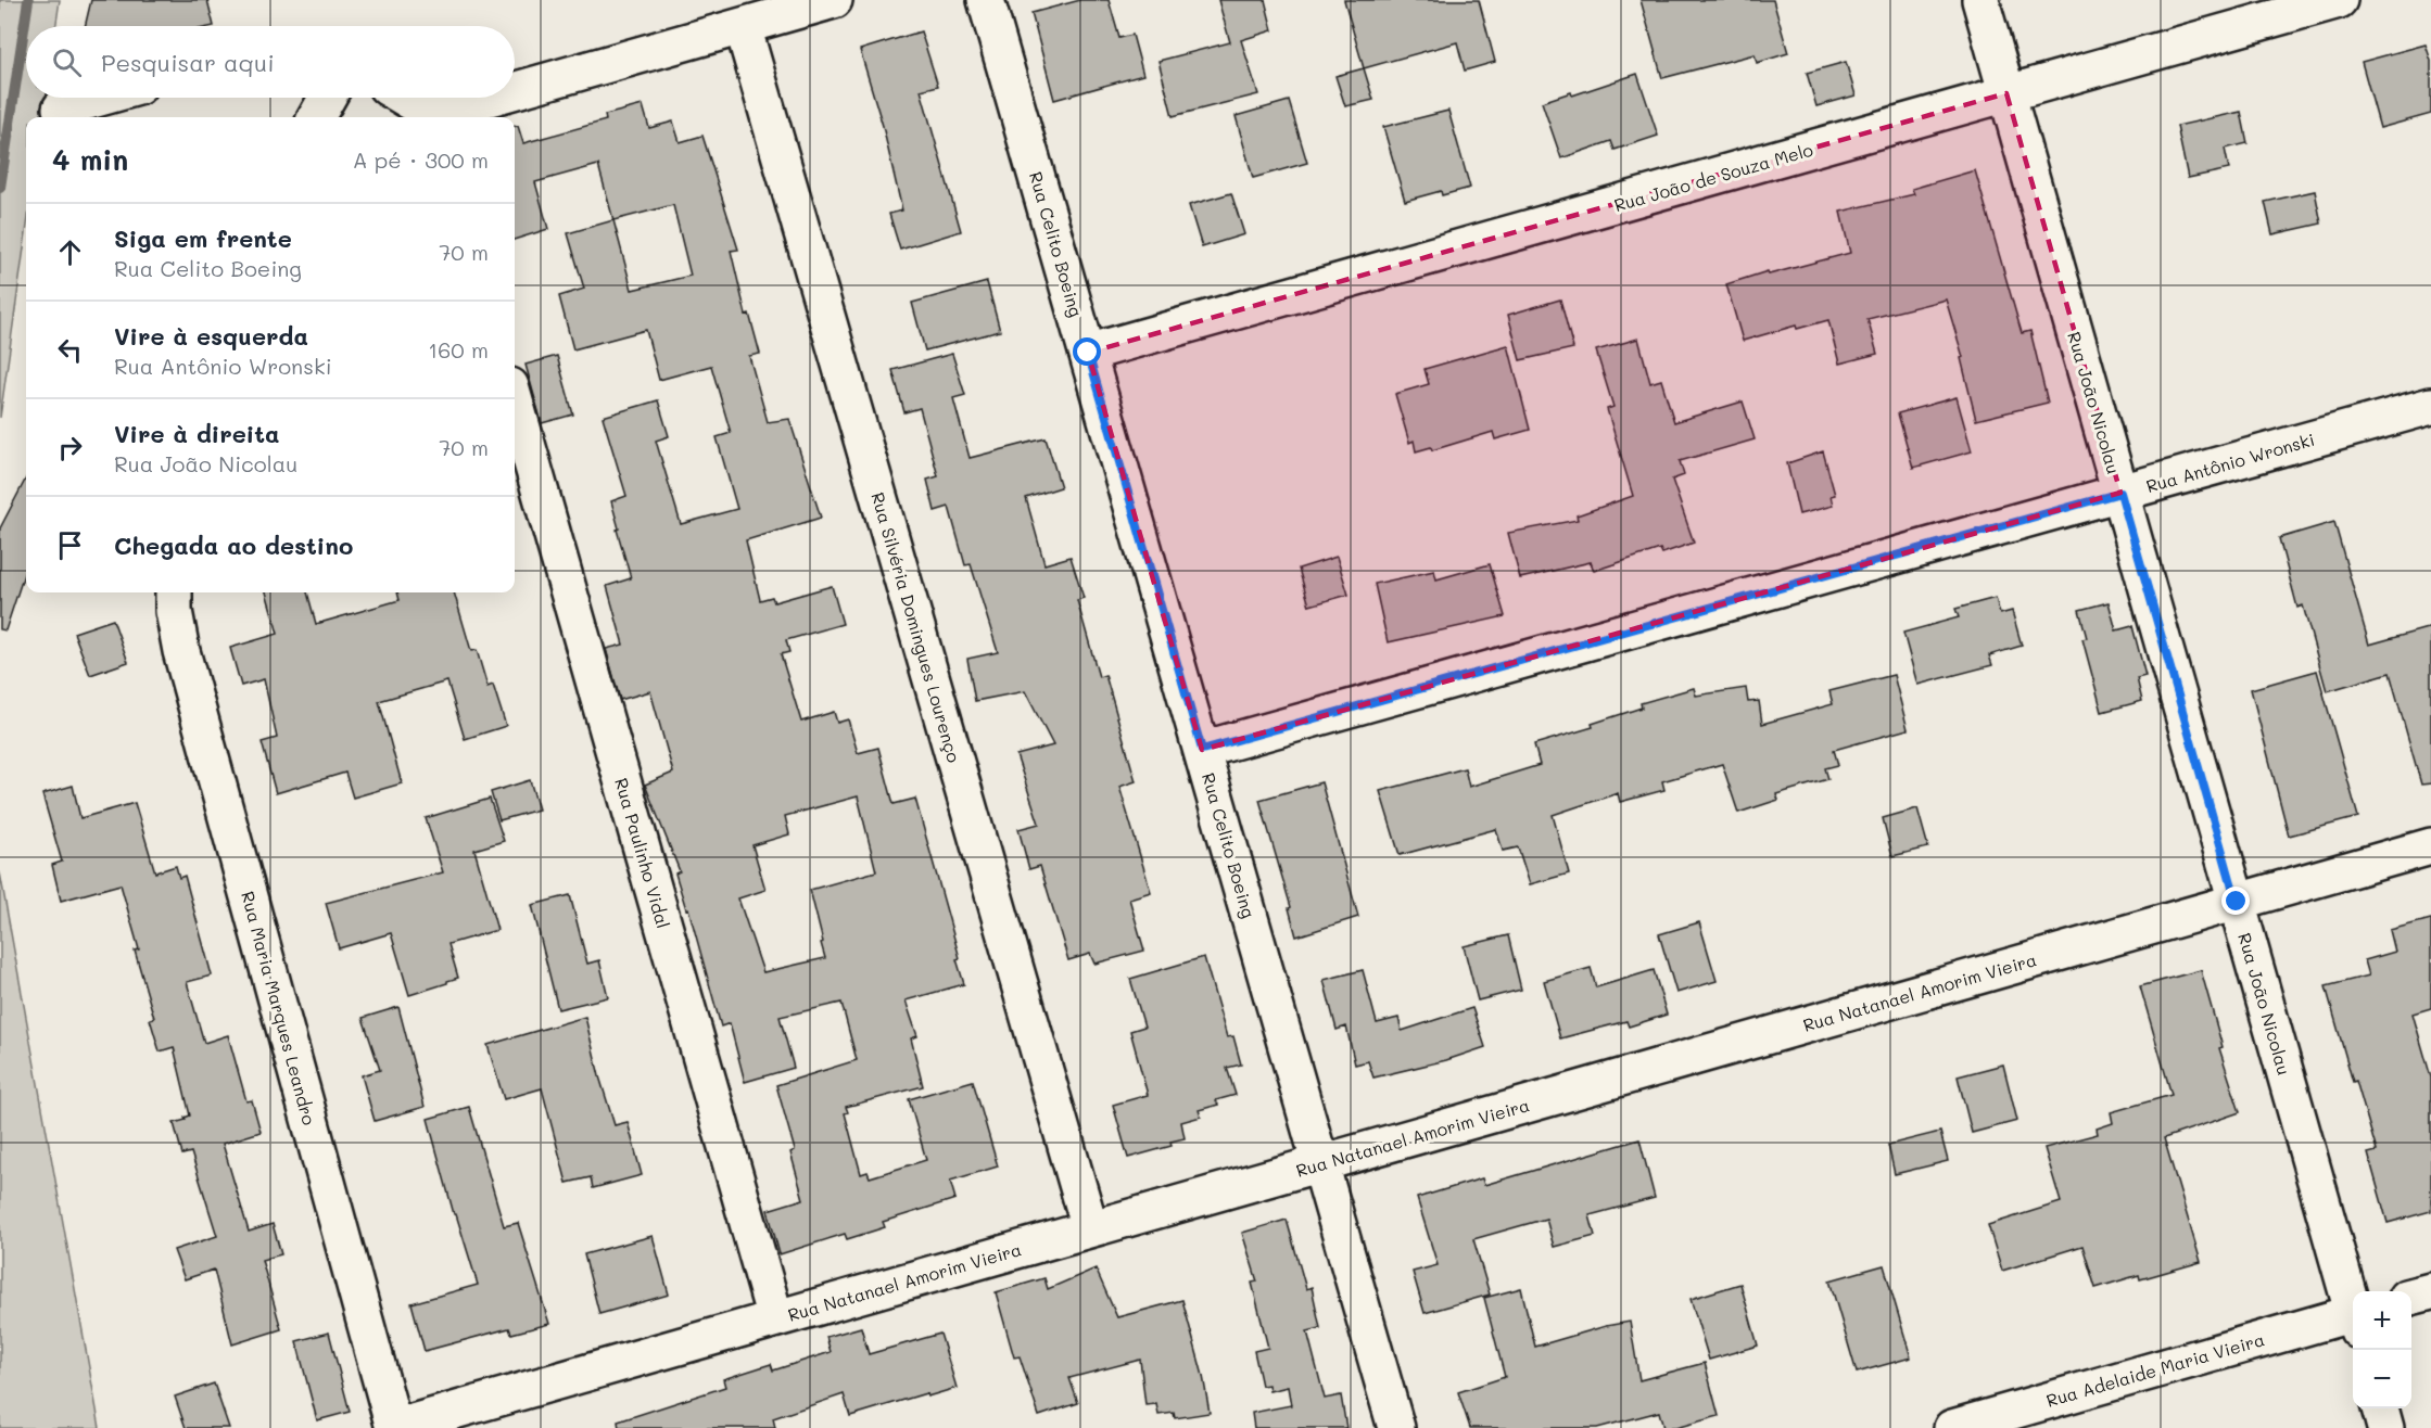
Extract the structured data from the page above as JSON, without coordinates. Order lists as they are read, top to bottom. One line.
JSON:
{"streets":{"street":["Rua João de Souza Melo","Rua Celito Boeing","Rua João Nicolau","Rua Antônio Wronski","Rua Silvéria Domingues Lourenço","Rua Paulinho Vidal","Rua Natanael Amorim Vieira","Rua Maria Marques Leandro","Rua Adelaide Maria Vieira"]},"crossings":[["Rua João de Souza Melo","Rua Celito Boeing"],["Rua João de Souza Melo","Rua João Nicolau"],["Rua Celito Boeing","Rua Antônio Wronski"],["Rua Celito Boeing","Rua Natanael Amorim Vieira"],["Rua João Nicolau","Rua Antônio Wronski"],["Rua João Nicolau","Rua Natanael Amorim Vieira"],["Rua Silvéria Domingues Lourenço","Rua Natanael Amorim Vieira"],["Rua Paulinho Vidal","Rua Natanael Amorim Vieira"],["Rua Natanael Amorim Vieira","Rua Maria Marques Leandro"]],"page":{"search":"Pesquisar aqui","heading":["4 min","A pé · 300 m"],"list":[["Siga em frente","Rua Celito Boeing","70 m"],["Vire à esquerda","Rua Antônio Wronski","160 m"],["Vire à direita","Rua João Nicolau","70 m"],"Chegada ao destino"],"map_buttons":["+","−"]}}
